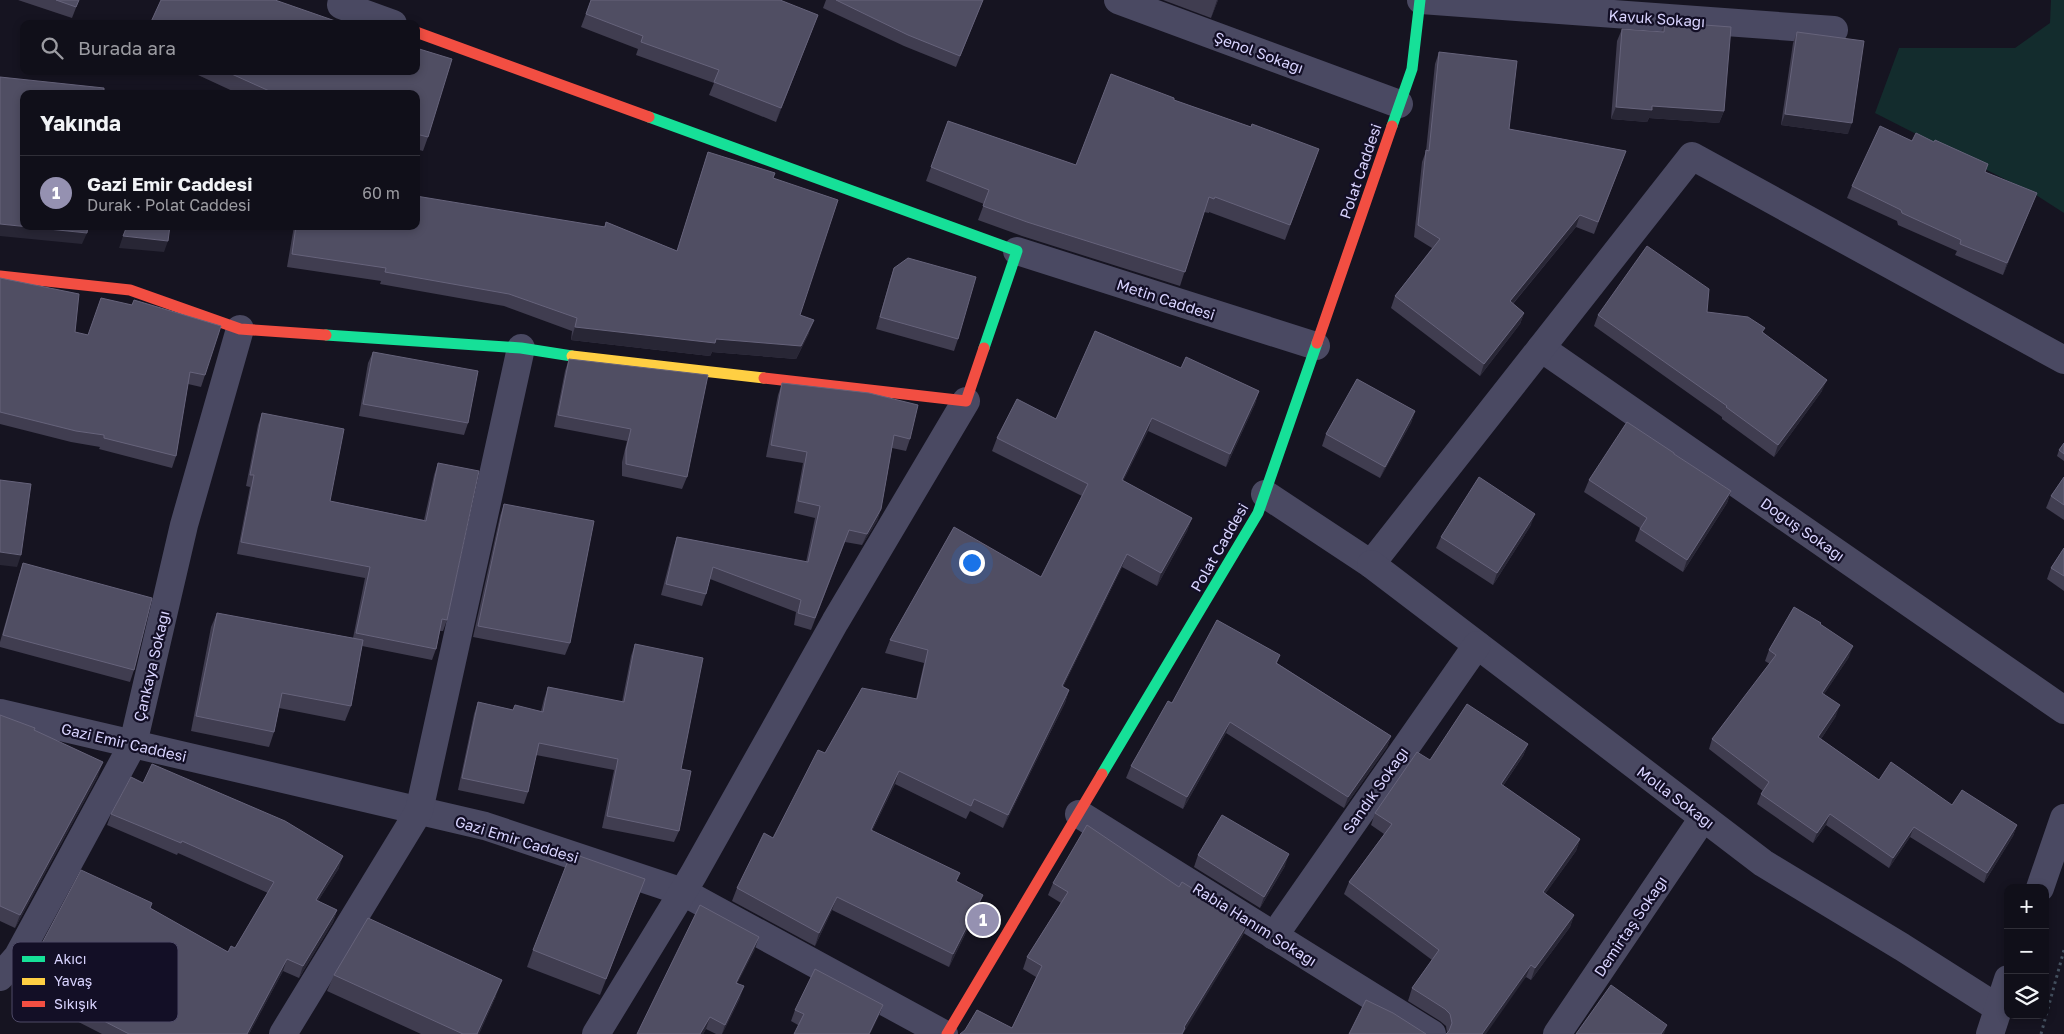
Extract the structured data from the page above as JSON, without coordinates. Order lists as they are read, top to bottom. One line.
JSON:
{"streets":{"street":["Kavuk Sokağı","Şenol Sokağı","Polat Caddesi","Metin Caddesi","Doğuş Sokağı","Çankaya Sokağı","Gazi Emir Caddesi","Sandık Sokağı","Molla Sokağı","Rabia Hanım Sokağı","Demirtaş Sokağı"]},"crossings":[["Kavuk Sokağı","Polat Caddesi"],["Şenol Sokağı","Polat Caddesi"],["Polat Caddesi","Metin Caddesi"],["Polat Caddesi","Gazi Emir Caddesi"],["Polat Caddesi","Molla Sokağı"],["Polat Caddesi","Rabia Hanım Sokağı"],["Çankaya Sokağı","Gazi Emir Caddesi"],["Sandık Sokağı","Molla Sokağı"],["Sandık Sokağı","Rabia Hanım Sokağı"],["Molla Sokağı","Demirtaş Sokağı"]],"legend":["Akıcı","Yavaş","Sıkışık"],"page":{"search":"Burada ara","heading":"Yakında","list":[{"mark":"1","name":"Gazi Emir Caddesi","note":"Durak · Polat Caddesi","value":"60 m"}],"map_buttons":["+","−"],"pins":"1"}}
